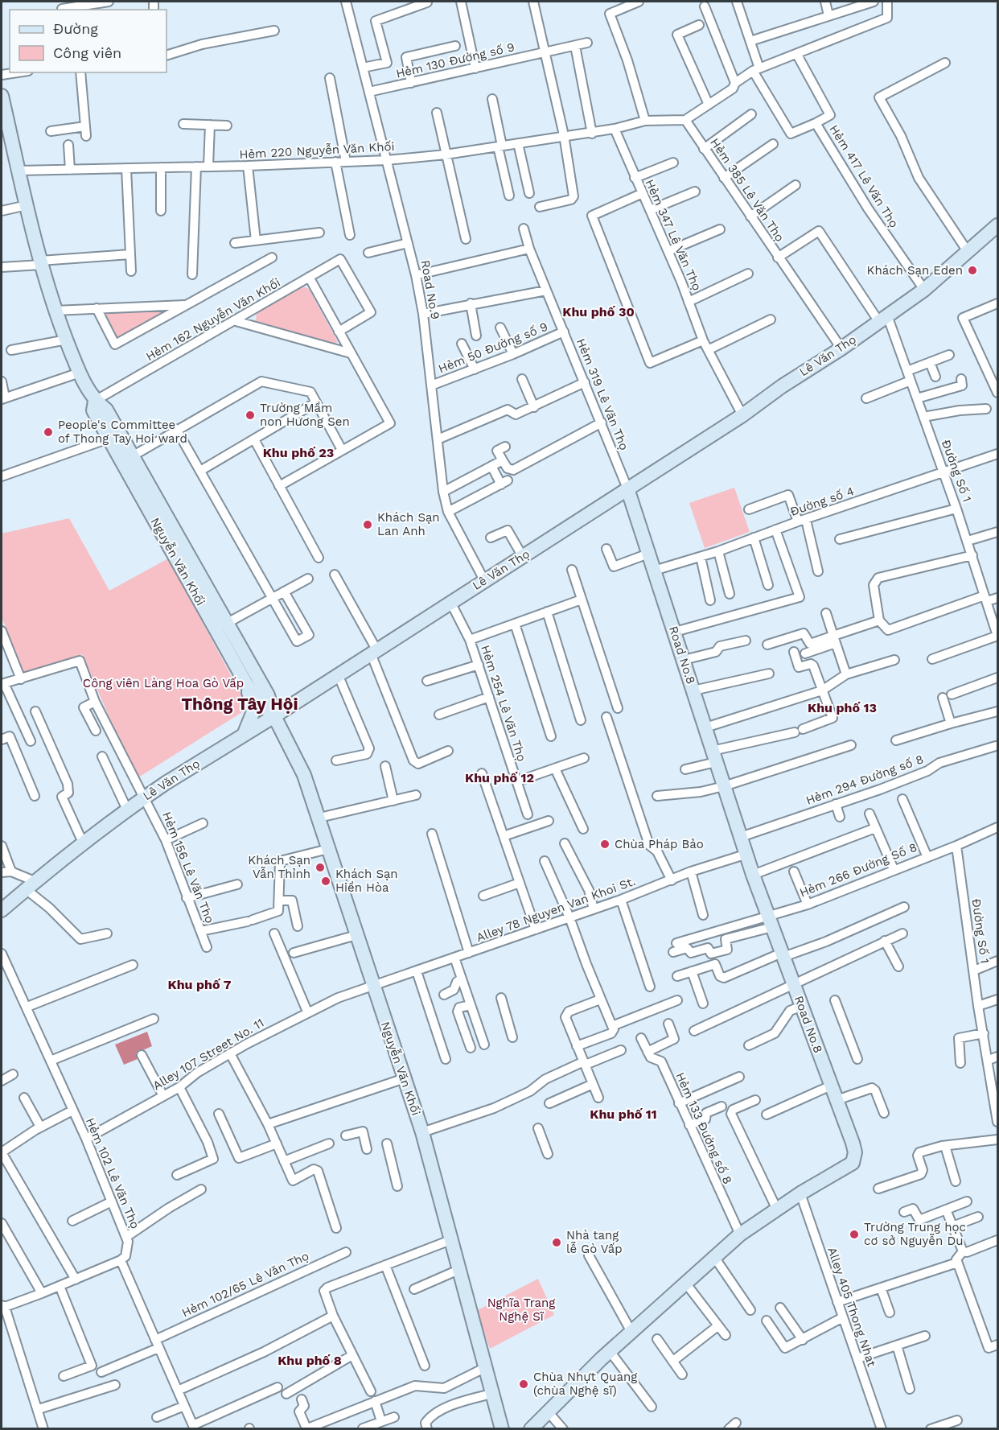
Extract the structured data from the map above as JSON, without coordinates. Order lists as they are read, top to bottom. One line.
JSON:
{"streets":{"street":["Hẻm 130 Đường số 9","Hẻm 220 Nguyễn Văn Khối","Hẻm 417 Lê Văn Thọ","Hẻm 385 Lê Văn Thọ","Hẻm 347 Lê Văn Thọ","Road No.9","Hẻm 162 Nguyễn Văn Khối","Hẻm 50 Đường số 9","Lê Văn Thọ","Hẻm 319 Lê Văn Thọ","Đường Số 1","Đường số 4","Nguyễn Văn Khối","Road No.8","Hẻm 254 Lê Văn Thọ","Hẻm 294 Đường số 8","Hẻm 156 Lê Văn Thọ","Hẻm 266 Đường Số 8","Alley 78 Nguyen Van Khoi St.","Alley 107 Street No. 11","Hẻm 133 Đường số 8","Hẻm 102 Lê Văn Thọ","Hẻm 102/65 Lê Văn Thọ","Alley 405 Thong Nhat"]},"crossings":[["Hẻm 130 Đường số 9","Road No.9"],["Hẻm 220 Nguyễn Văn Khối","Hẻm 347 Lê Văn Thọ"],["Hẻm 220 Nguyễn Văn Khối","Road No.9"],["Hẻm 220 Nguyễn Văn Khối","Nguyễn Văn Khối"],["Hẻm 417 Lê Văn Thọ","Lê Văn Thọ"],["Hẻm 385 Lê Văn Thọ","Lê Văn Thọ"],["Hẻm 385 Lê Văn Thọ","Đường Số 1"],["Hẻm 347 Lê Văn Thọ","Lê Văn Thọ"],["Road No.9","Hẻm 50 Đường số 9"],["Road No.9","Lê Văn Thọ"],["Hẻm 162 Nguyễn Văn Khối","Nguyễn Văn Khối"],["Hẻm 50 Đường số 9","Hẻm 319 Lê Văn Thọ"],["Lê Văn Thọ","Hẻm 319 Lê Văn Thọ"],["Lê Văn Thọ","Đường Số 1"],["Lê Văn Thọ","Nguyễn Văn Khối"],["Lê Văn Thọ","Road No.8"],["Lê Văn Thọ","Hẻm 254 Lê Văn Thọ"],["Lê Văn Thọ","Hẻm 156 Lê Văn Thọ"],["Hẻm 319 Lê Văn Thọ","Road No.8"],["Đường Số 1","Đường số 4"],["Đường Số 1","Hẻm 266 Đường Số 8"],["Đường số 4","Road No.8"],["Nguyễn Văn Khối","Alley 78 Nguyen Van Khoi St."],["Nguyễn Văn Khối","Alley 107 Street No. 11"],["Road No.8","Hẻm 294 Đường số 8"],["Road No.8","Hẻm 266 Đường Số 8"],["Road No.8","Alley 78 Nguyen Van Khoi St."],["Road No.8","Hẻm 133 Đường số 8"],["Road No.8","Alley 405 Thong Nhat"],["Alley 78 Nguyen Van Khoi St.","Alley 107 Street No. 11"],["Alley 107 Street No. 11","Hẻm 102 Lê Văn Thọ"]],"districts":["Khu phố 30","Khu phố 23","Thông Tây Hội","Khu phố 13","Khu phố 12","Khu phố 7","Khu phố 11","Khu phố 8"],"parks":["Công viên Làng Hoa Gò Vấp","Nghĩa Trang Nghệ Sĩ"],"places":["Khách Sạn Eden","Trường Mầm non Hương Sen","People's Committee of Thong Tay Hoi ward","Khách Sạn Lan Anh","Chùa Pháp Bảo","Khách Sạn Vẫn Thỉnh","Khách Sạn Hiền Hòa","Trường Trung học cơ sở Nguyễn Du","Nhà tang lễ Gò Vấp","Chùa Nhựt Quang (chùa Nghệ sĩ)"],"legend":["Đường","Công viên"]}
